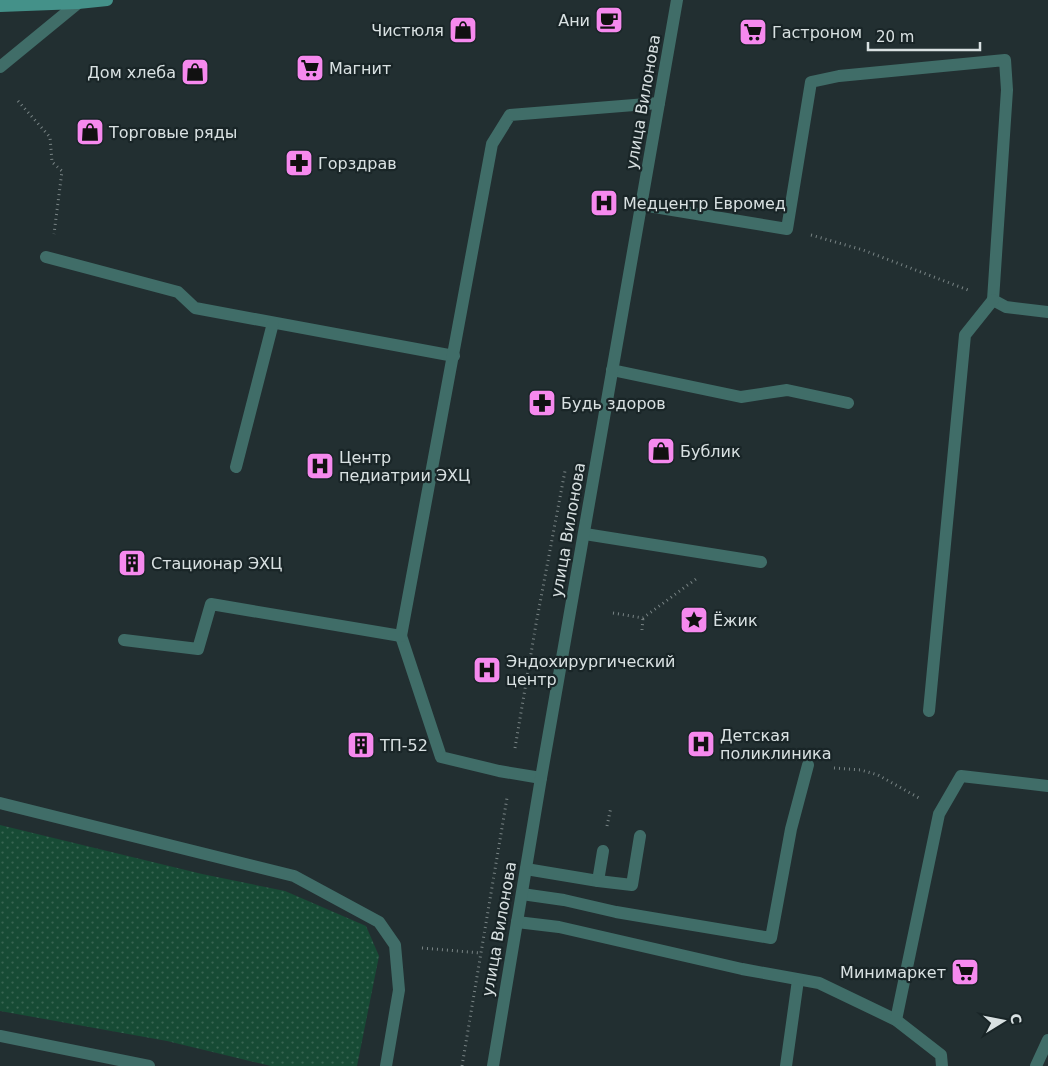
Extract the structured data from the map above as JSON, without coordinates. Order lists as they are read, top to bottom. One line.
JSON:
{"streets":{"street":["улица Вилонова"]},"places":{"cafe":["Ани"],"shop":["Чистюля","Дом хлеба","Торговые ряды","Бублик"],"supermarket":["Гастроном","Магнит","Минимаркет"],"pharmacy":["Горздрав","Будь здоров"],"hospital":["Медцентр Евромед","Центр педиатрии ЭХЦ","Эндохирургический центр","Детская поликлиника"],"building":["Стационар ЭХЦ","ТП-52"],"place":["Ёжик"]},"scale_bar":"20 m","north":"right"}
